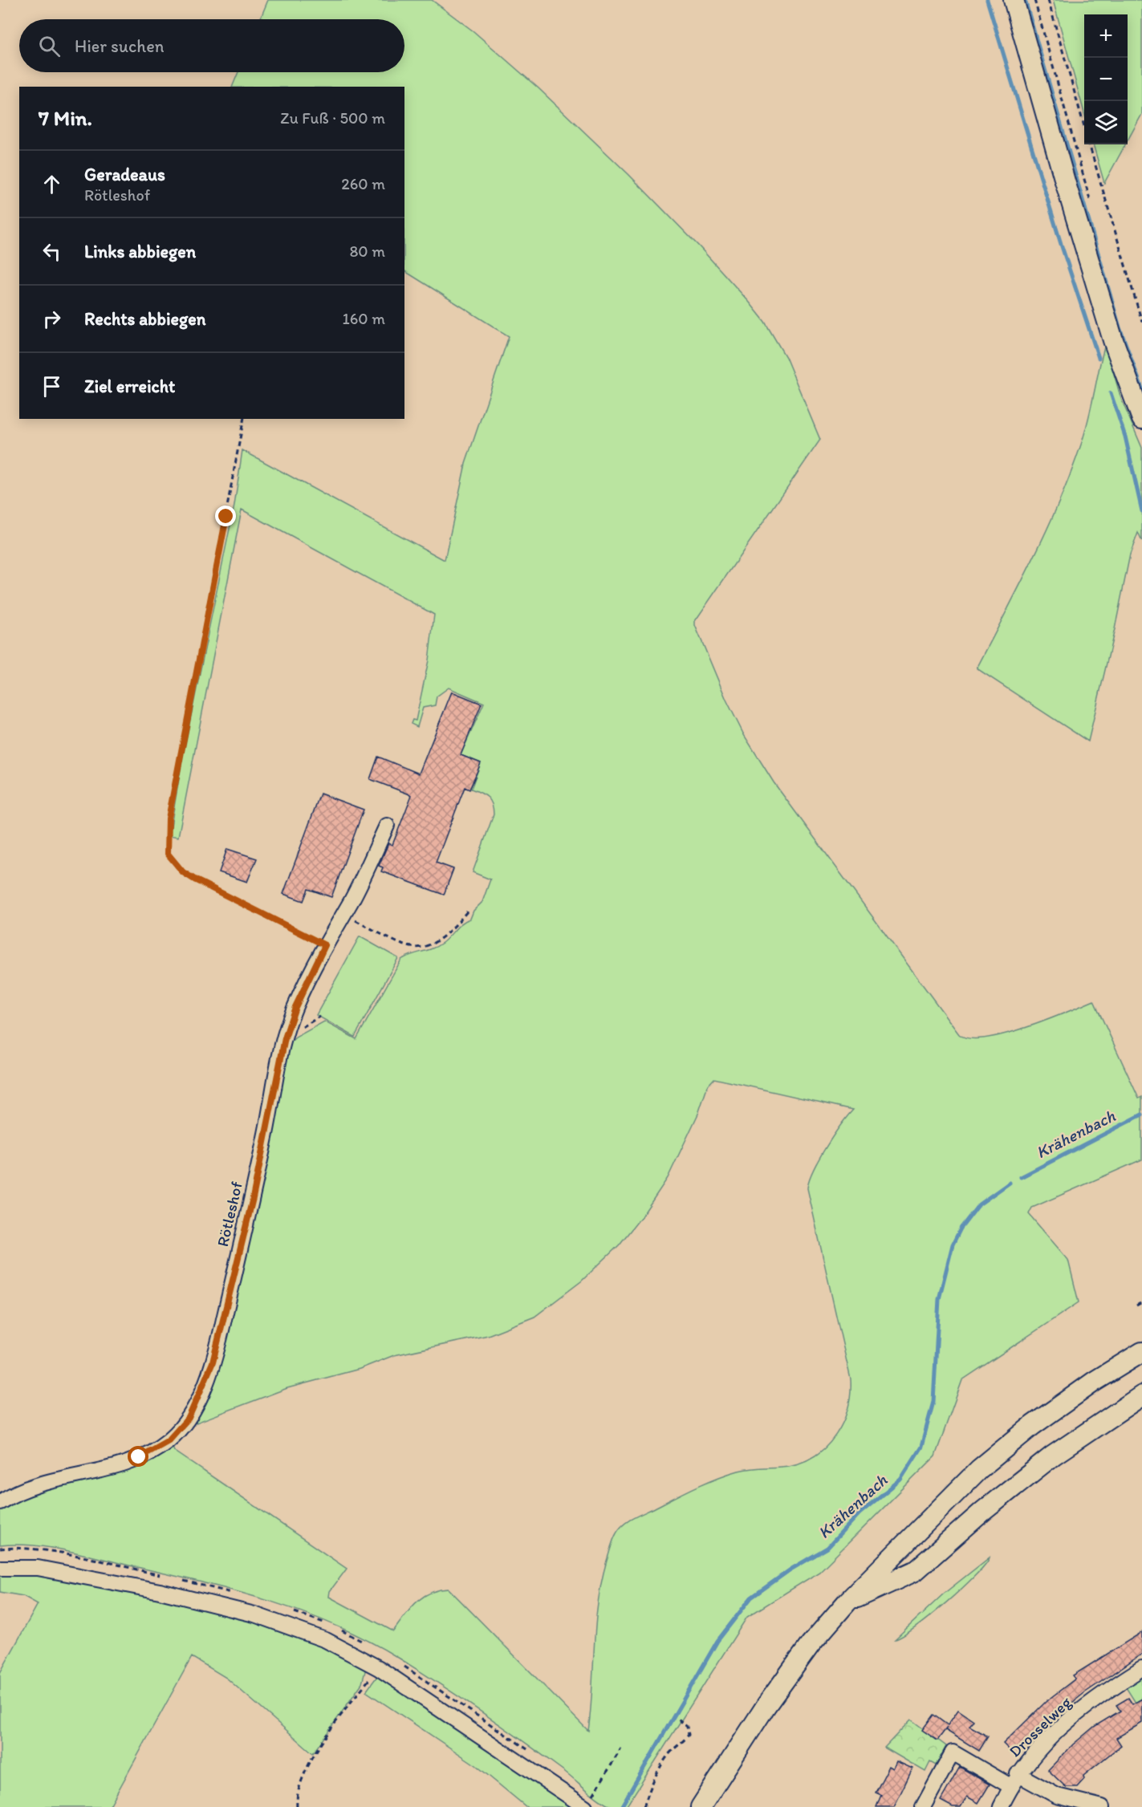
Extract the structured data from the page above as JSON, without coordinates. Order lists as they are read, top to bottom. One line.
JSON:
{"streets":{"street":["Rötleshof","Drosselweg"]},"water":["Krähenbach"],"page":{"map_buttons":["+","−"],"search":"Hier suchen","heading":["7 Min.","Zu Fuß · 500 m"],"list":[["Geradeaus","Rötleshof","260 m"],["Links abbiegen","80 m"],["Rechts abbiegen","160 m"],"Ziel erreicht"]}}
